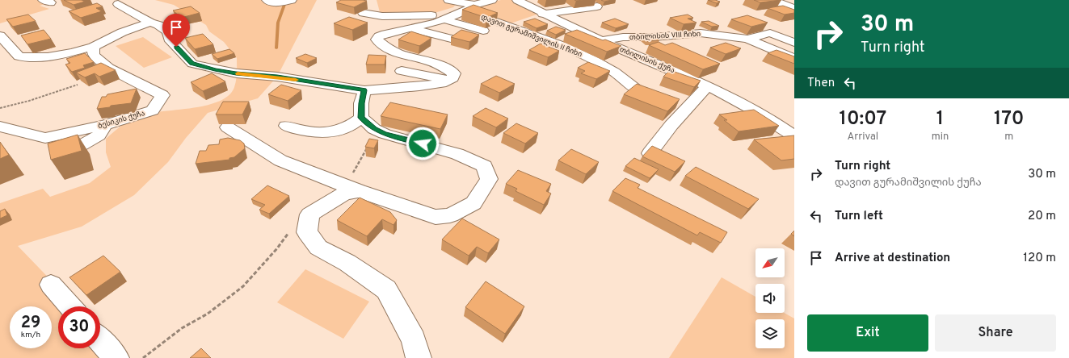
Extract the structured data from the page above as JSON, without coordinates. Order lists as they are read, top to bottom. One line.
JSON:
{"streets":{"street":["დავით გურამიშვილის II ჩიხი","თბილისის VIII ჩიხი","თბილისის ქუჩა","ბესიკის ქუჩა"]},"crossings":[["თბილისის VIII ჩიხი","თბილისის ქუჩა"]],"north":"bottom left","page":{"turn":["30 m","Turn right"],"then":"Then","eta":["10:07","Arrival","1","min","170","m"],"list":[{"name":"Turn right","note":"დავით გურამიშვილის ქუჩა","value":"30 m"},{"name":"Turn left","value":"20 m"},{"name":"Arrive at destination","value":"120 m"}],"speed":"29 km/h","limit":"30","buttons":["Exit","Share"]}}
